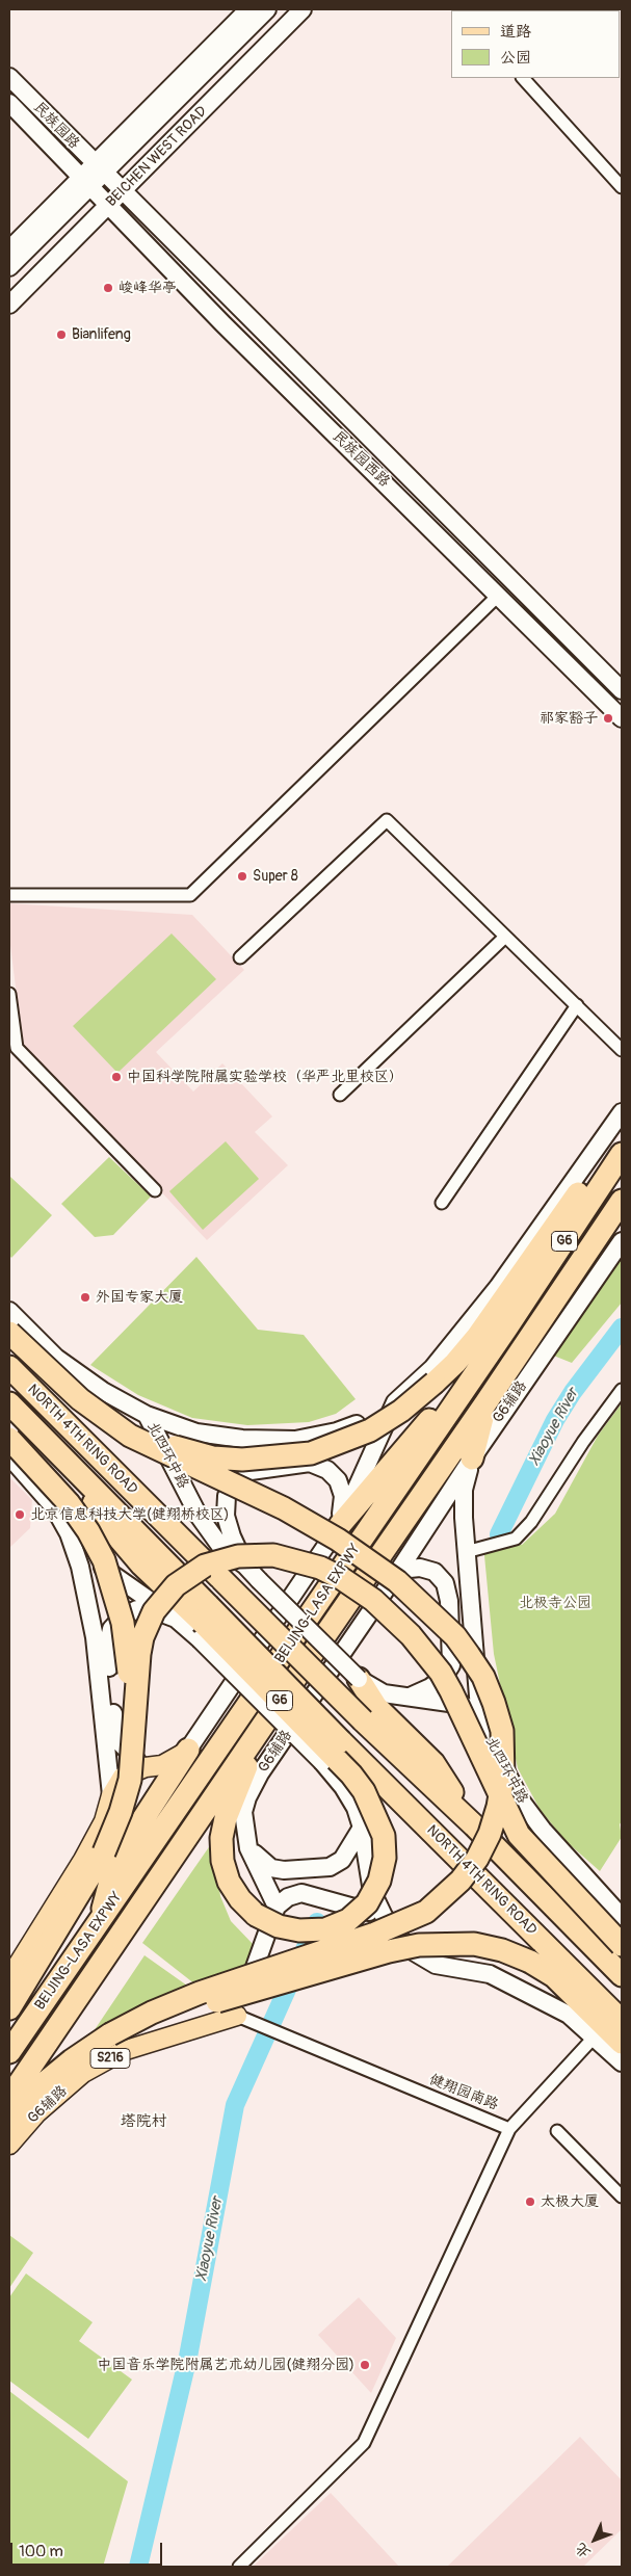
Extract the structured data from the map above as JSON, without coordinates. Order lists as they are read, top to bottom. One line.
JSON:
{"streets":{"highway":["G6","NORTH 4TH RING ROAD","BEIJING-LASA EXPWY"],"main road":["G6辅路","S216"],"street":["民族园路","BEICHEN WEST ROAD","民族园西路","北四环中路","健翔园南路"]},"crossings":[["民族园路","BEICHEN WEST ROAD"],["民族园路","民族园西路"],["BEICHEN WEST ROAD","民族园西路"],["G6辅路","健翔园南路"]],"districts":["塔院村"],"water":["Xiaoyue River"],"parks":["北极寺公园"],"places":["峻峰华亭","Bianlifeng","祁家豁子","Super 8","中国科学院附属实验学校（华严北里校区）","外国专家大厦","北京信息科技大学(健翔桥校区)","太极大厦","中国音乐学院附属艺术幼儿园(健翔分园)"],"legend":["道路","公园"],"scale_bar":"100 m","north":"bottom left"}
